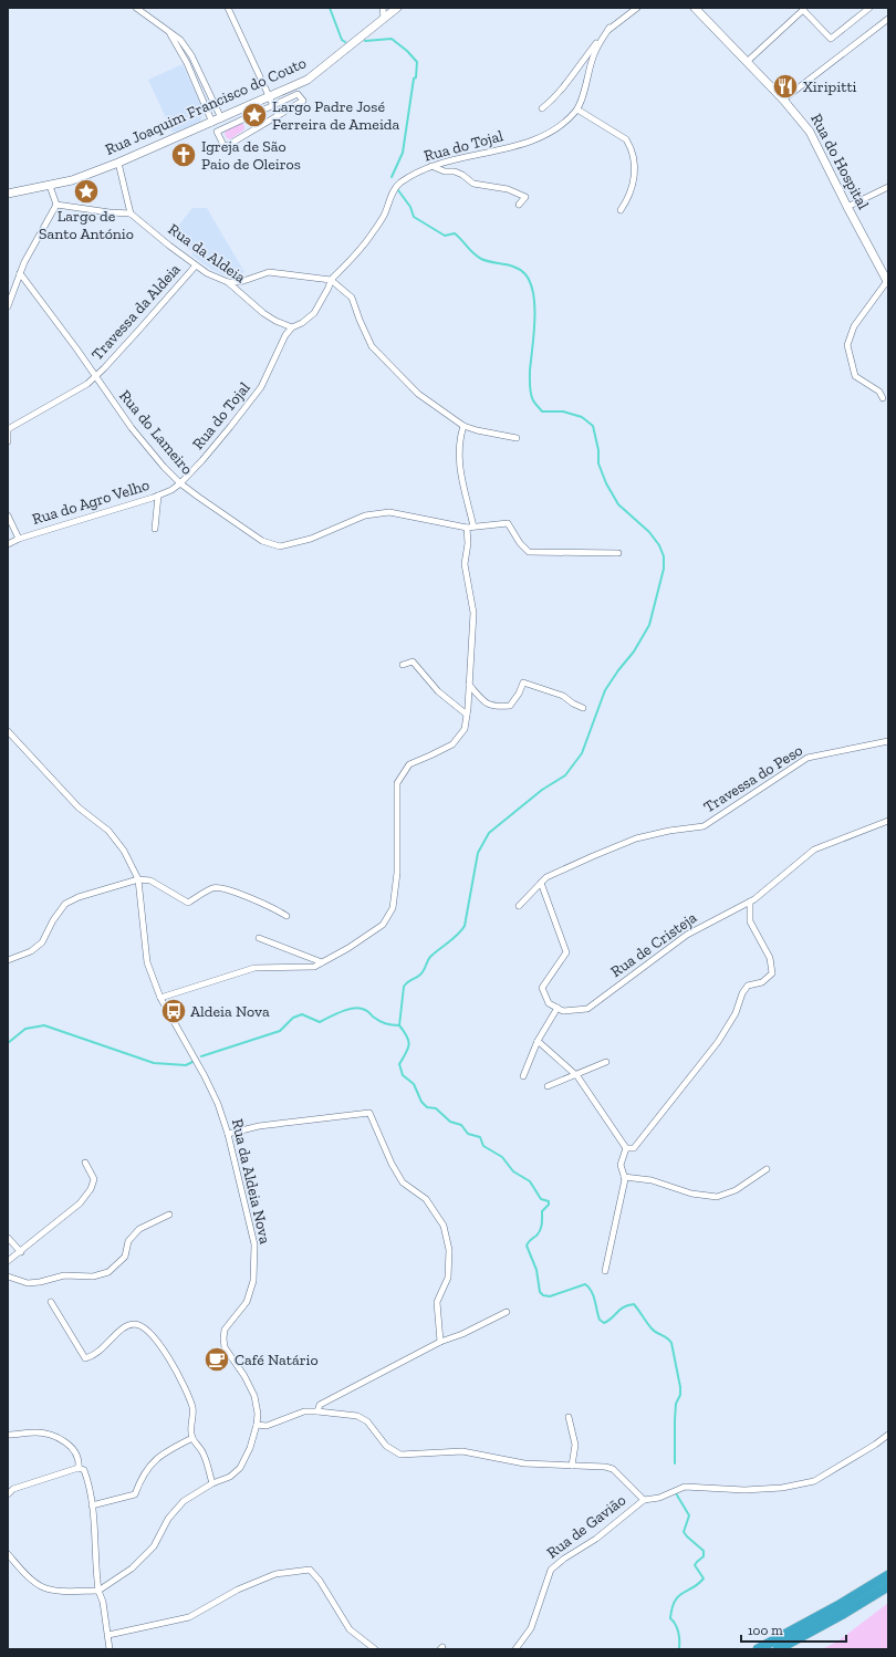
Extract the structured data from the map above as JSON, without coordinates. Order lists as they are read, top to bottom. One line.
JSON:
{"streets":{"main road":["Rua Joaquim Francisco do Couto","Rua do Hospital"],"street":["Rua do Tojal","Rua da Aldeia","Travessa da Aldeia","Rua do Lameiro","Rua do Agro Velho","Travessa do Peso","Rua de Cristeja","Rua da Aldeia Nova","Rua de Gavião"]},"crossings":[["Rua do Tojal","Rua da Aldeia"],["Rua do Tojal","Rua do Lameiro"],["Rua do Tojal","Rua do Agro Velho"],["Rua da Aldeia","Travessa da Aldeia"],["Travessa da Aldeia","Rua do Lameiro"],["Rua do Lameiro","Rua do Agro Velho"]],"places":{"restaurant":["Xiripitti"],"place":["Largo Padre José Ferreira de Ameida","Largo de Santo António"],"church":["Igreja de São Paio de Oleiros"],"bus stop":["Aldeia Nova"],"cafe":["Café Natário"]},"scale_bar":"100 m"}
